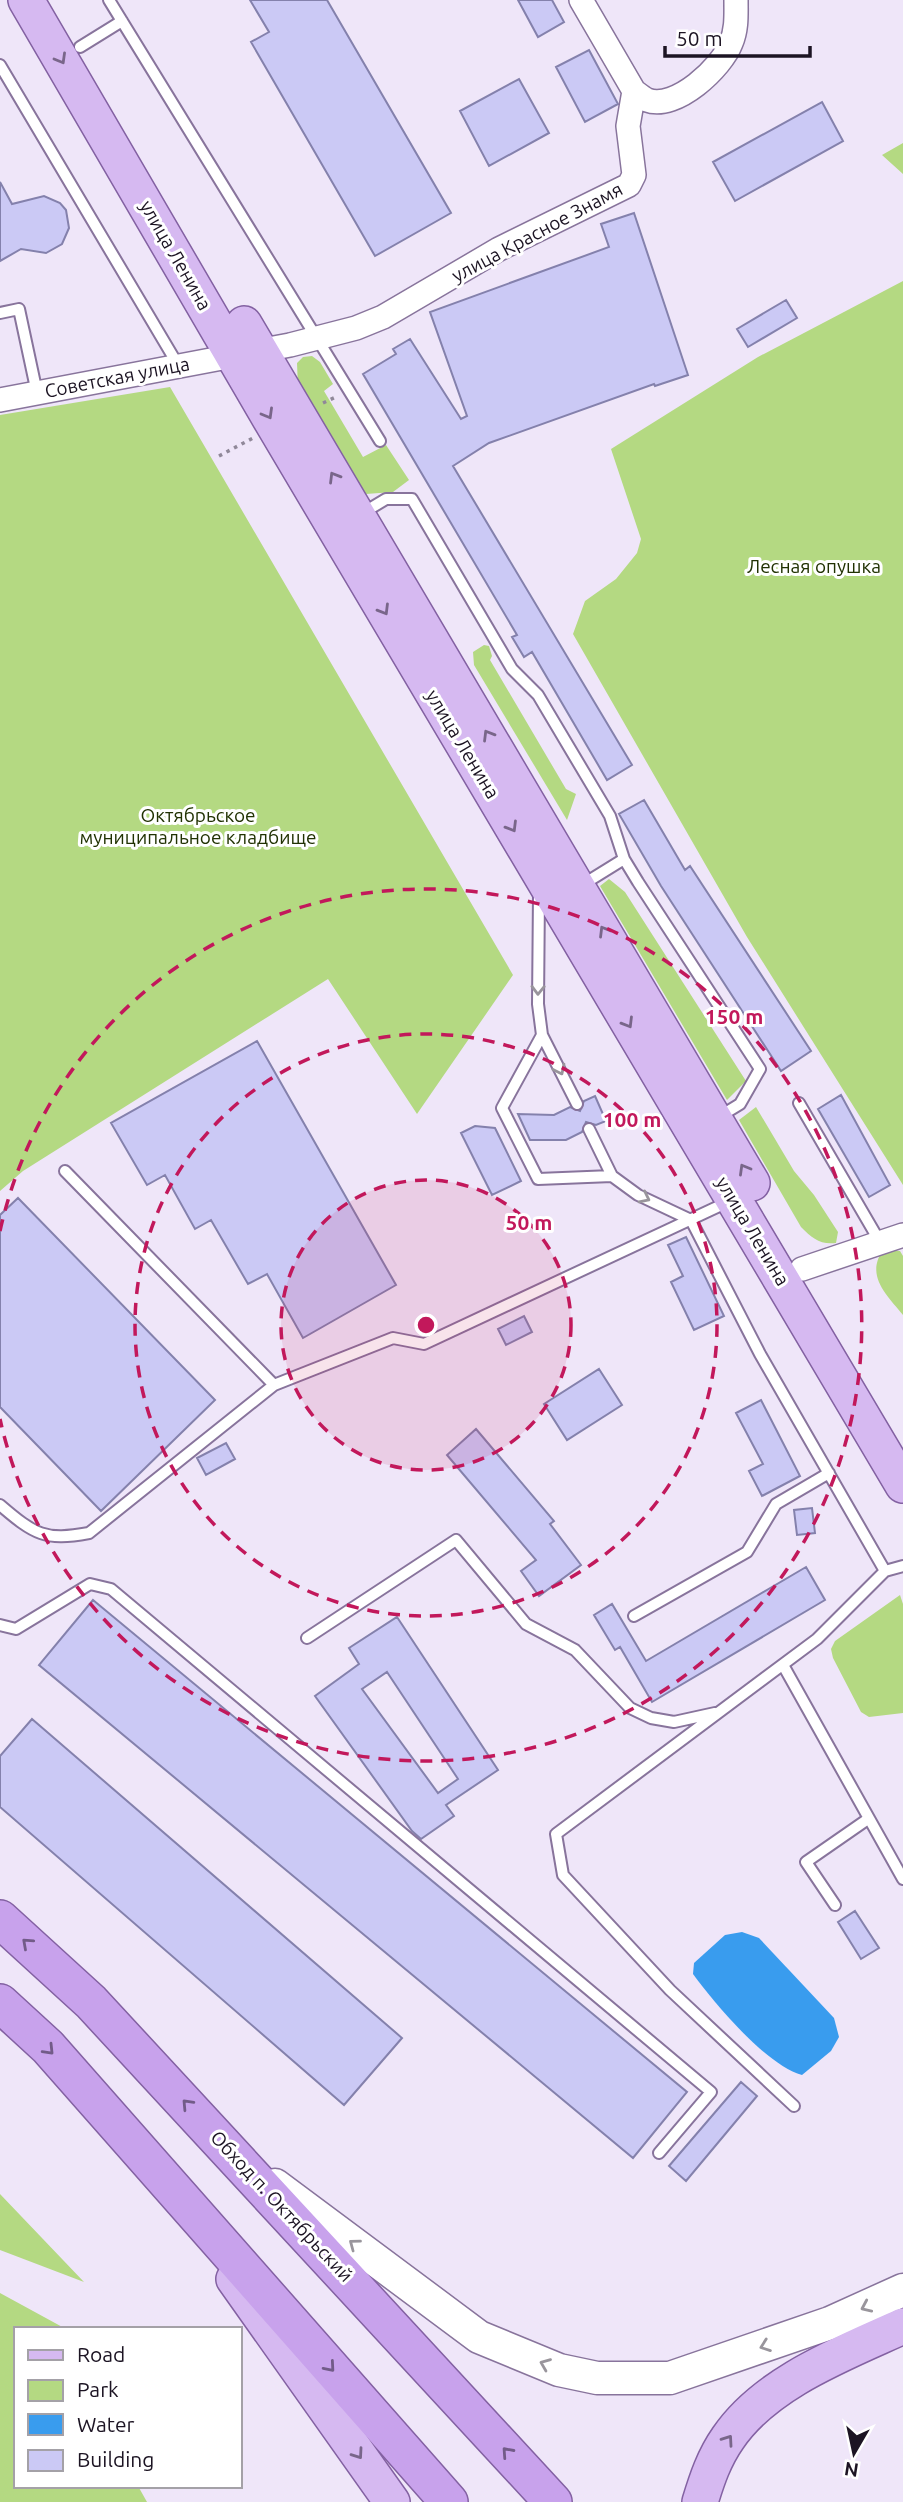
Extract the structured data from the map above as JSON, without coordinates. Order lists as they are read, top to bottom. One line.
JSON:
{"streets":{"highway":["Обход п. Октябрьский"],"main road":["улица Ленина"],"street":["улица Красное Знамя","Советская улица"]},"crossings":[["улица Красное Знамя","улица Ленина"],["улица Красное Знамя","Советская улица"],["улица Ленина","Советская улица"]],"parks":["Лесная опушка","Октябрьское муниципальное кладбище"],"legend":["Road","Park","Water","Building"],"scale_bar":"50 m","north":"bottom","rings":["150 m","100 m","50 m"]}
